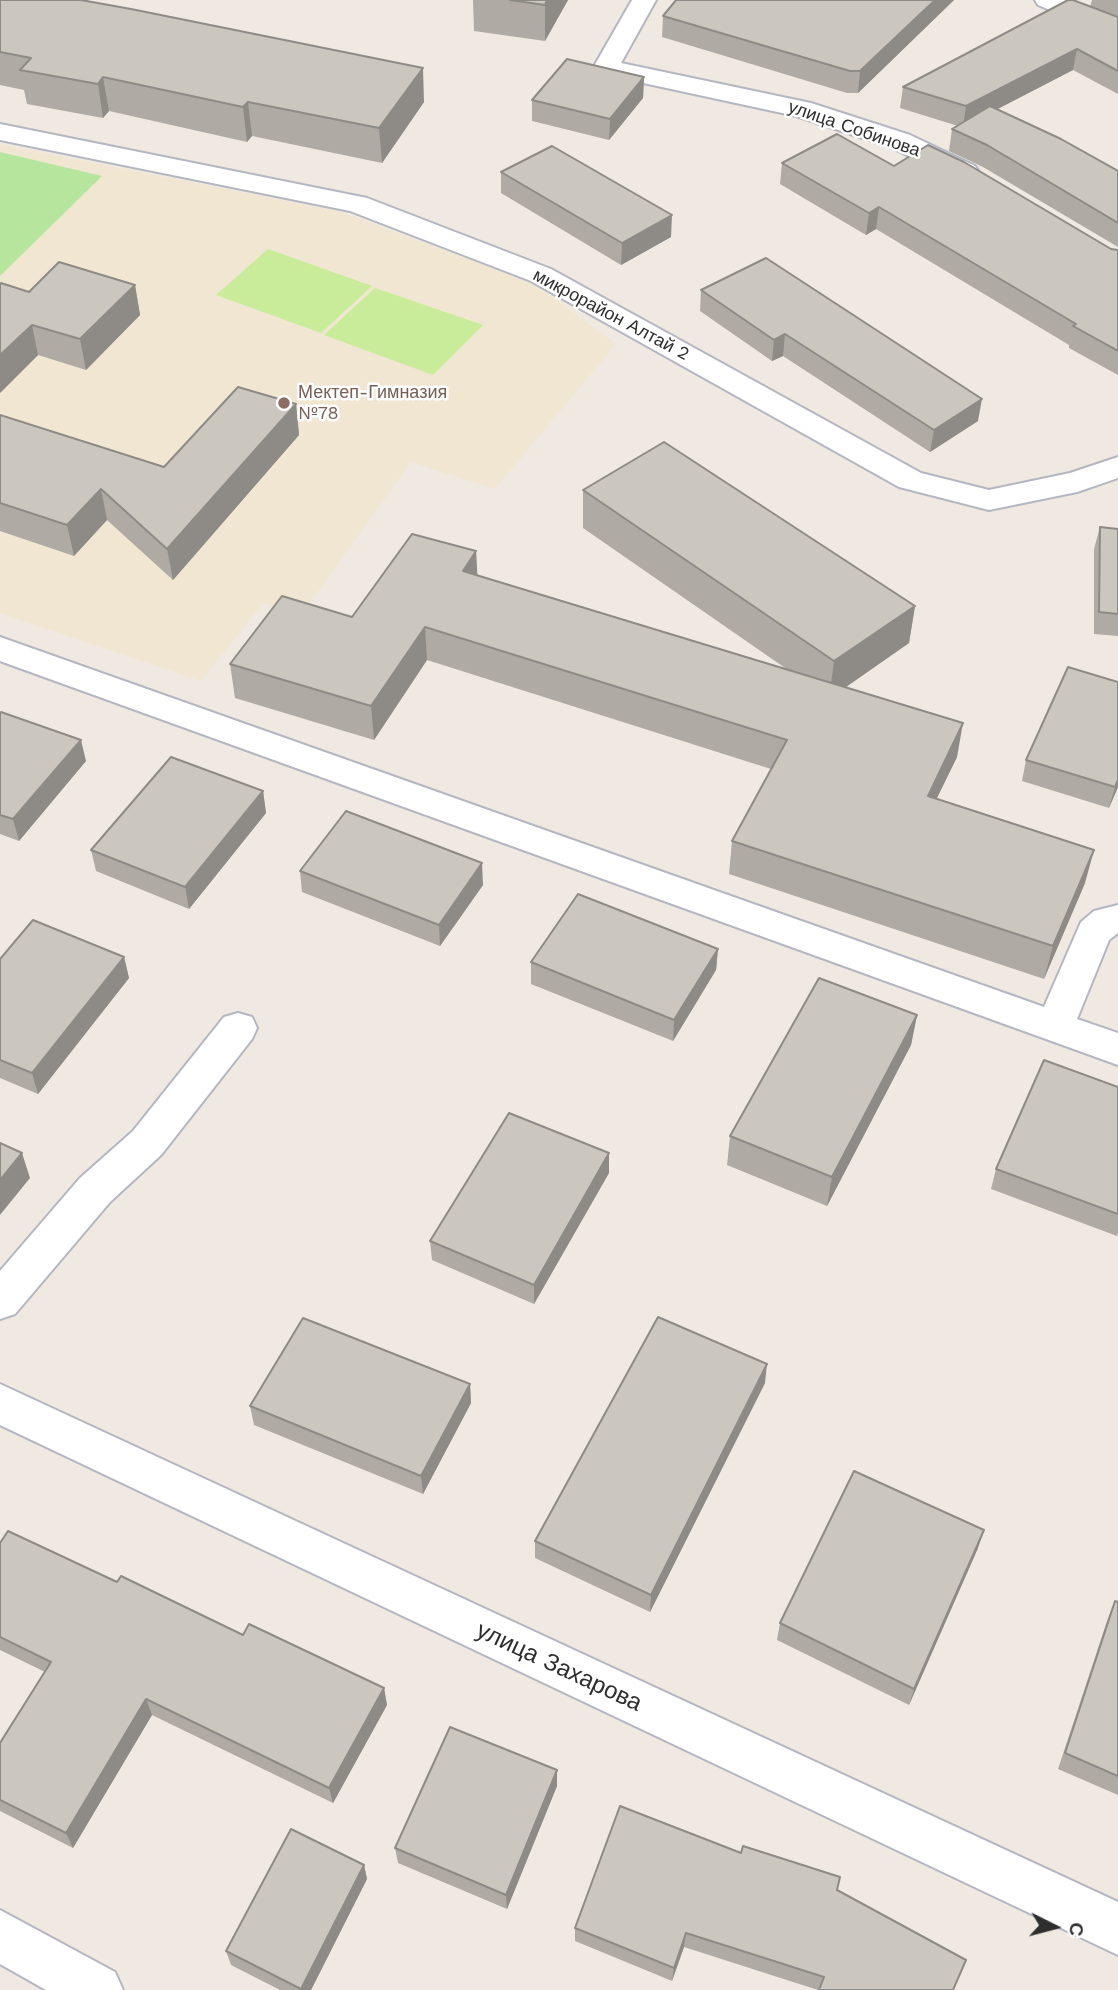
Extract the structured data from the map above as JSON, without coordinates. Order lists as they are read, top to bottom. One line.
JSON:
{"streets":{"street":["улица Собинова","микрорайон Алтай 2","улица Захарова"]},"places":["Мектеп-Гимназия №78"],"north":"right"}
